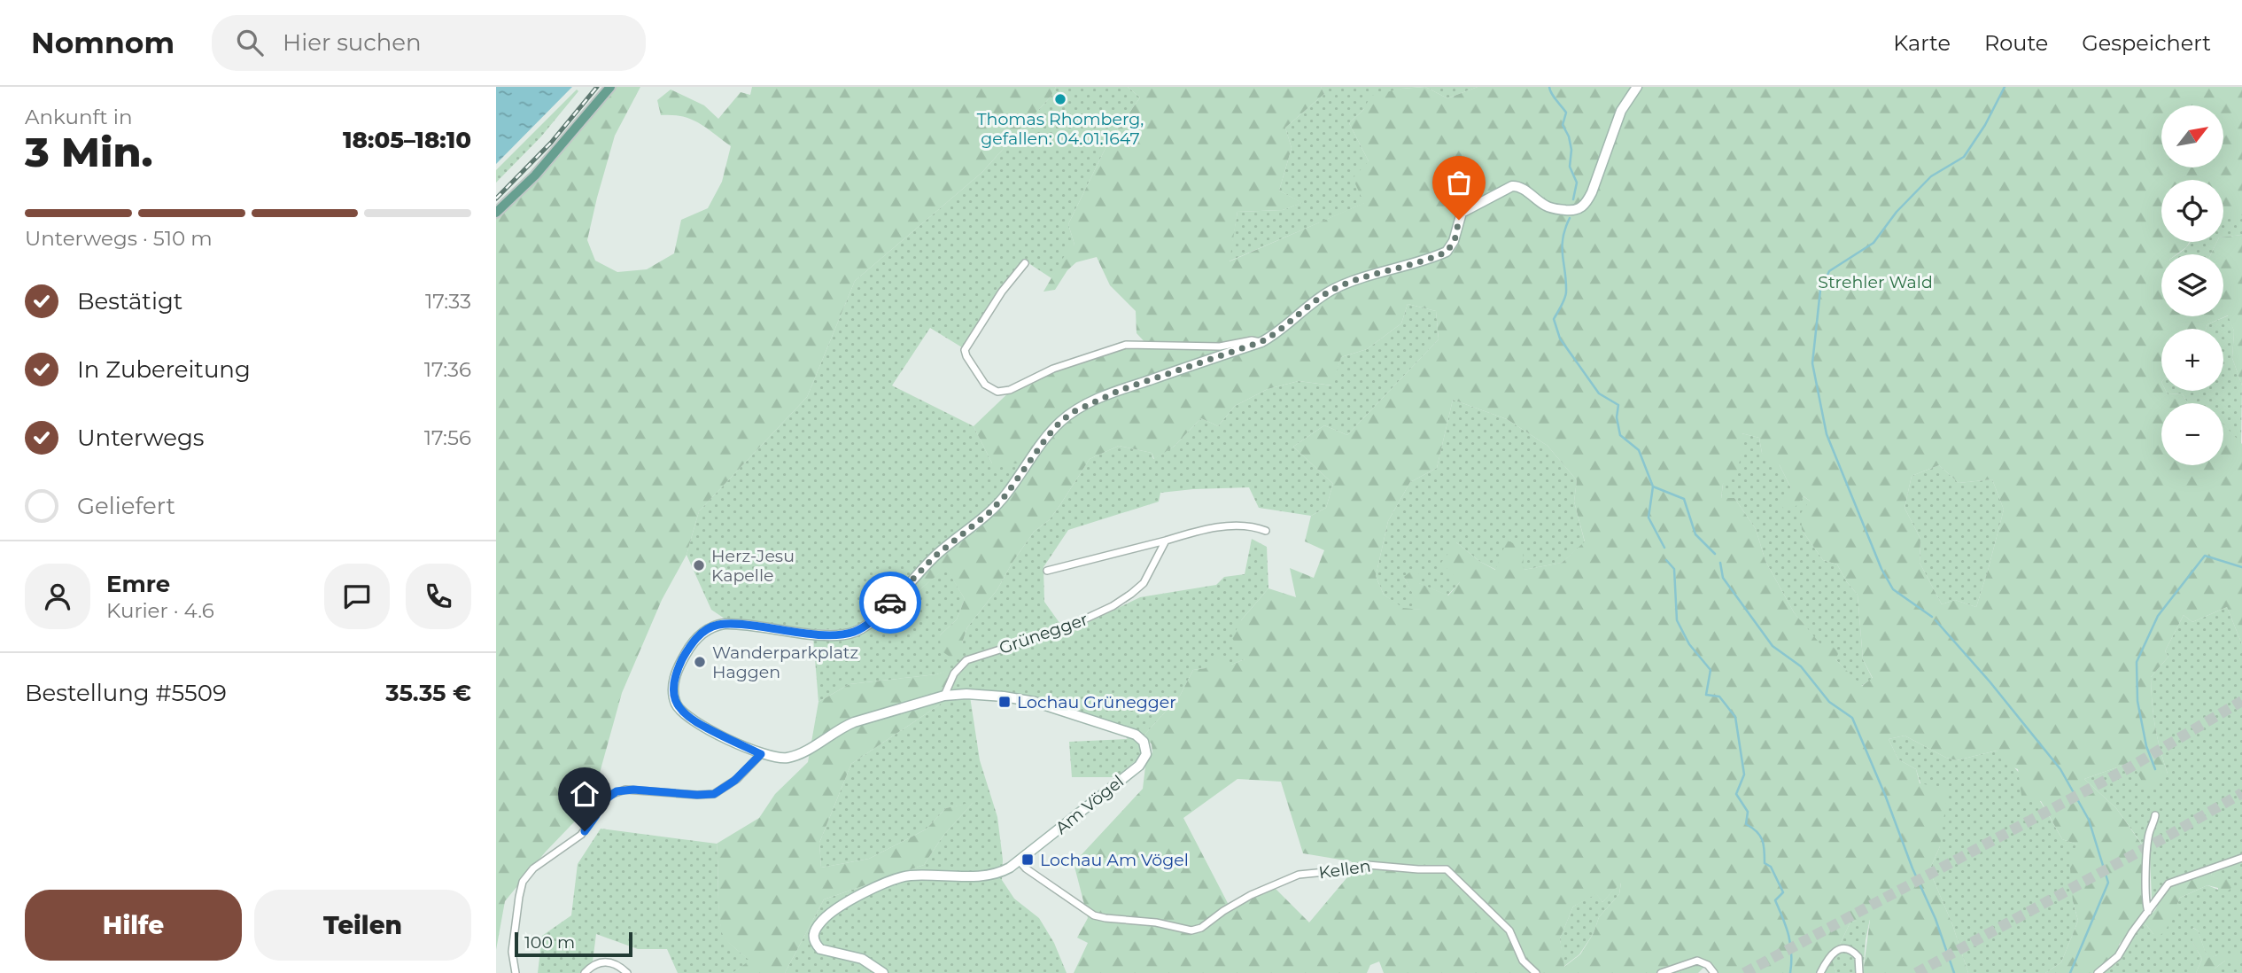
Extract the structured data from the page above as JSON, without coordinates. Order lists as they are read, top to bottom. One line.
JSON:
{"streets":{"street":["Grünegger","Am Vögel","Kellen"]},"crossings":[["Grünegger","Am Vögel"],["Am Vögel","Kellen"]],"parks":["Strehler Wald"],"places":{"other":["Thomas Rhomberg, gefallen: 04.01.1647","Herz-Jesu Kapelle","Wanderparkplatz Haggen"],"transit":["Lochau Grünegger","Lochau Am Vögel"]},"scale_bar":"100 m","north":"top right","page":{"header":"Nomnom","search":"Hier suchen","nav":["Karte","Route","Gespeichert"],"heading":["3 Min.","Ankunft in","18:05–18:10"],"panel":["Emre","Kurier · 4.6","Bestellung #5509","35.35 €"],"map_buttons":["+","−"],"bar":"Unterwegs · 510 m","list":[["Bestätigt","17:33"],["In Zubereitung","17:36"],["Unterwegs","17:56"],"Geliefert"],"buttons":["Hilfe","Teilen"],"scale":"100 m"}}
